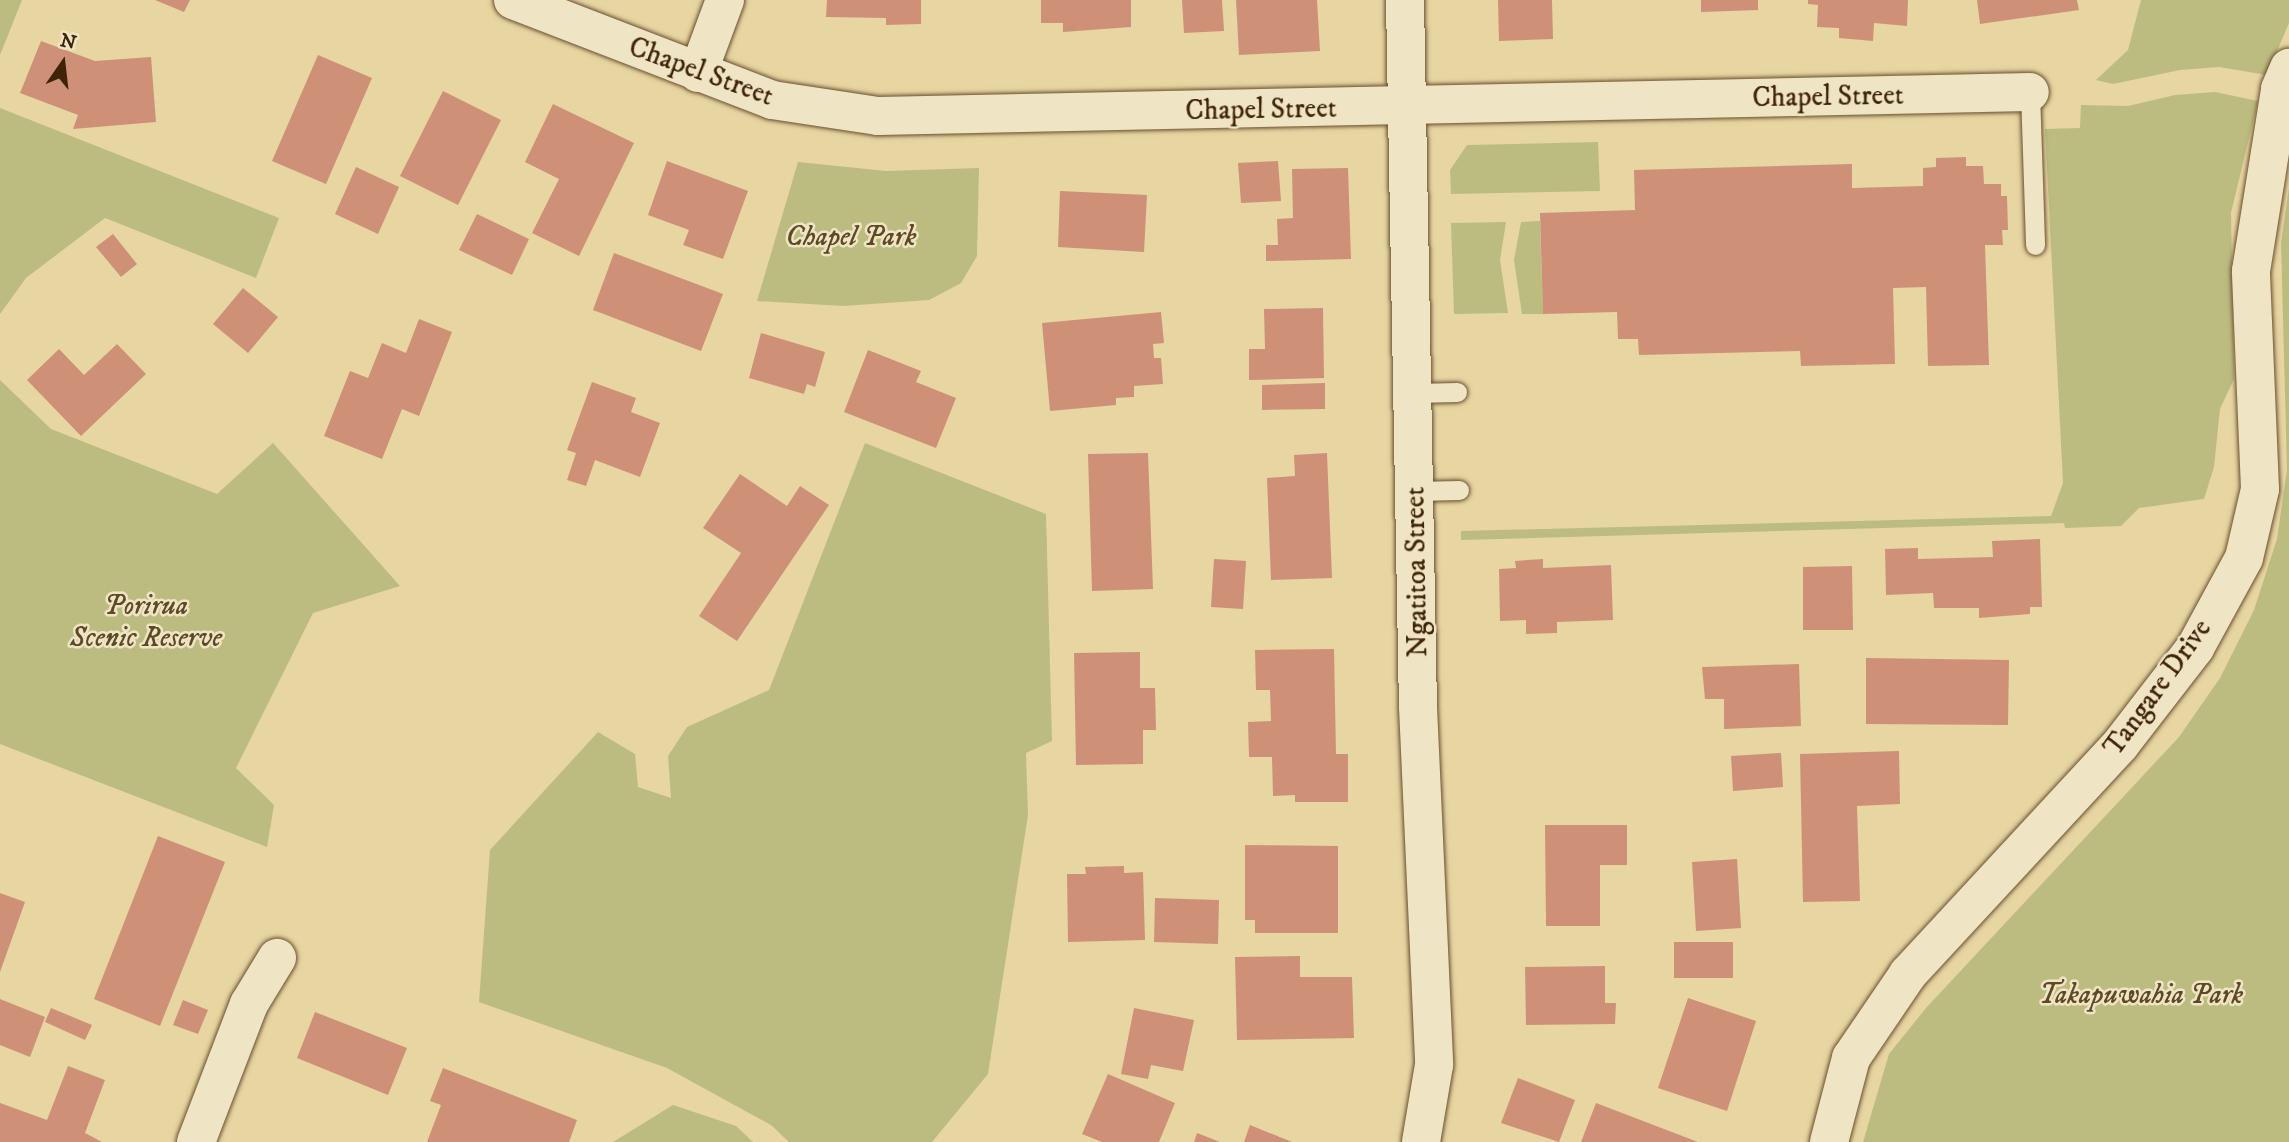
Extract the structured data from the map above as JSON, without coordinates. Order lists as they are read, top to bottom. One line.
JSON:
{"streets":{"street":["Chapel Street","Ngatitoa Street","Tangare Drive"]},"crossings":[["Chapel Street","Ngatitoa Street"]],"parks":["Chapel Park","Porirua Scenic Reserve","Takapuwahia Park"],"north":"top"}
